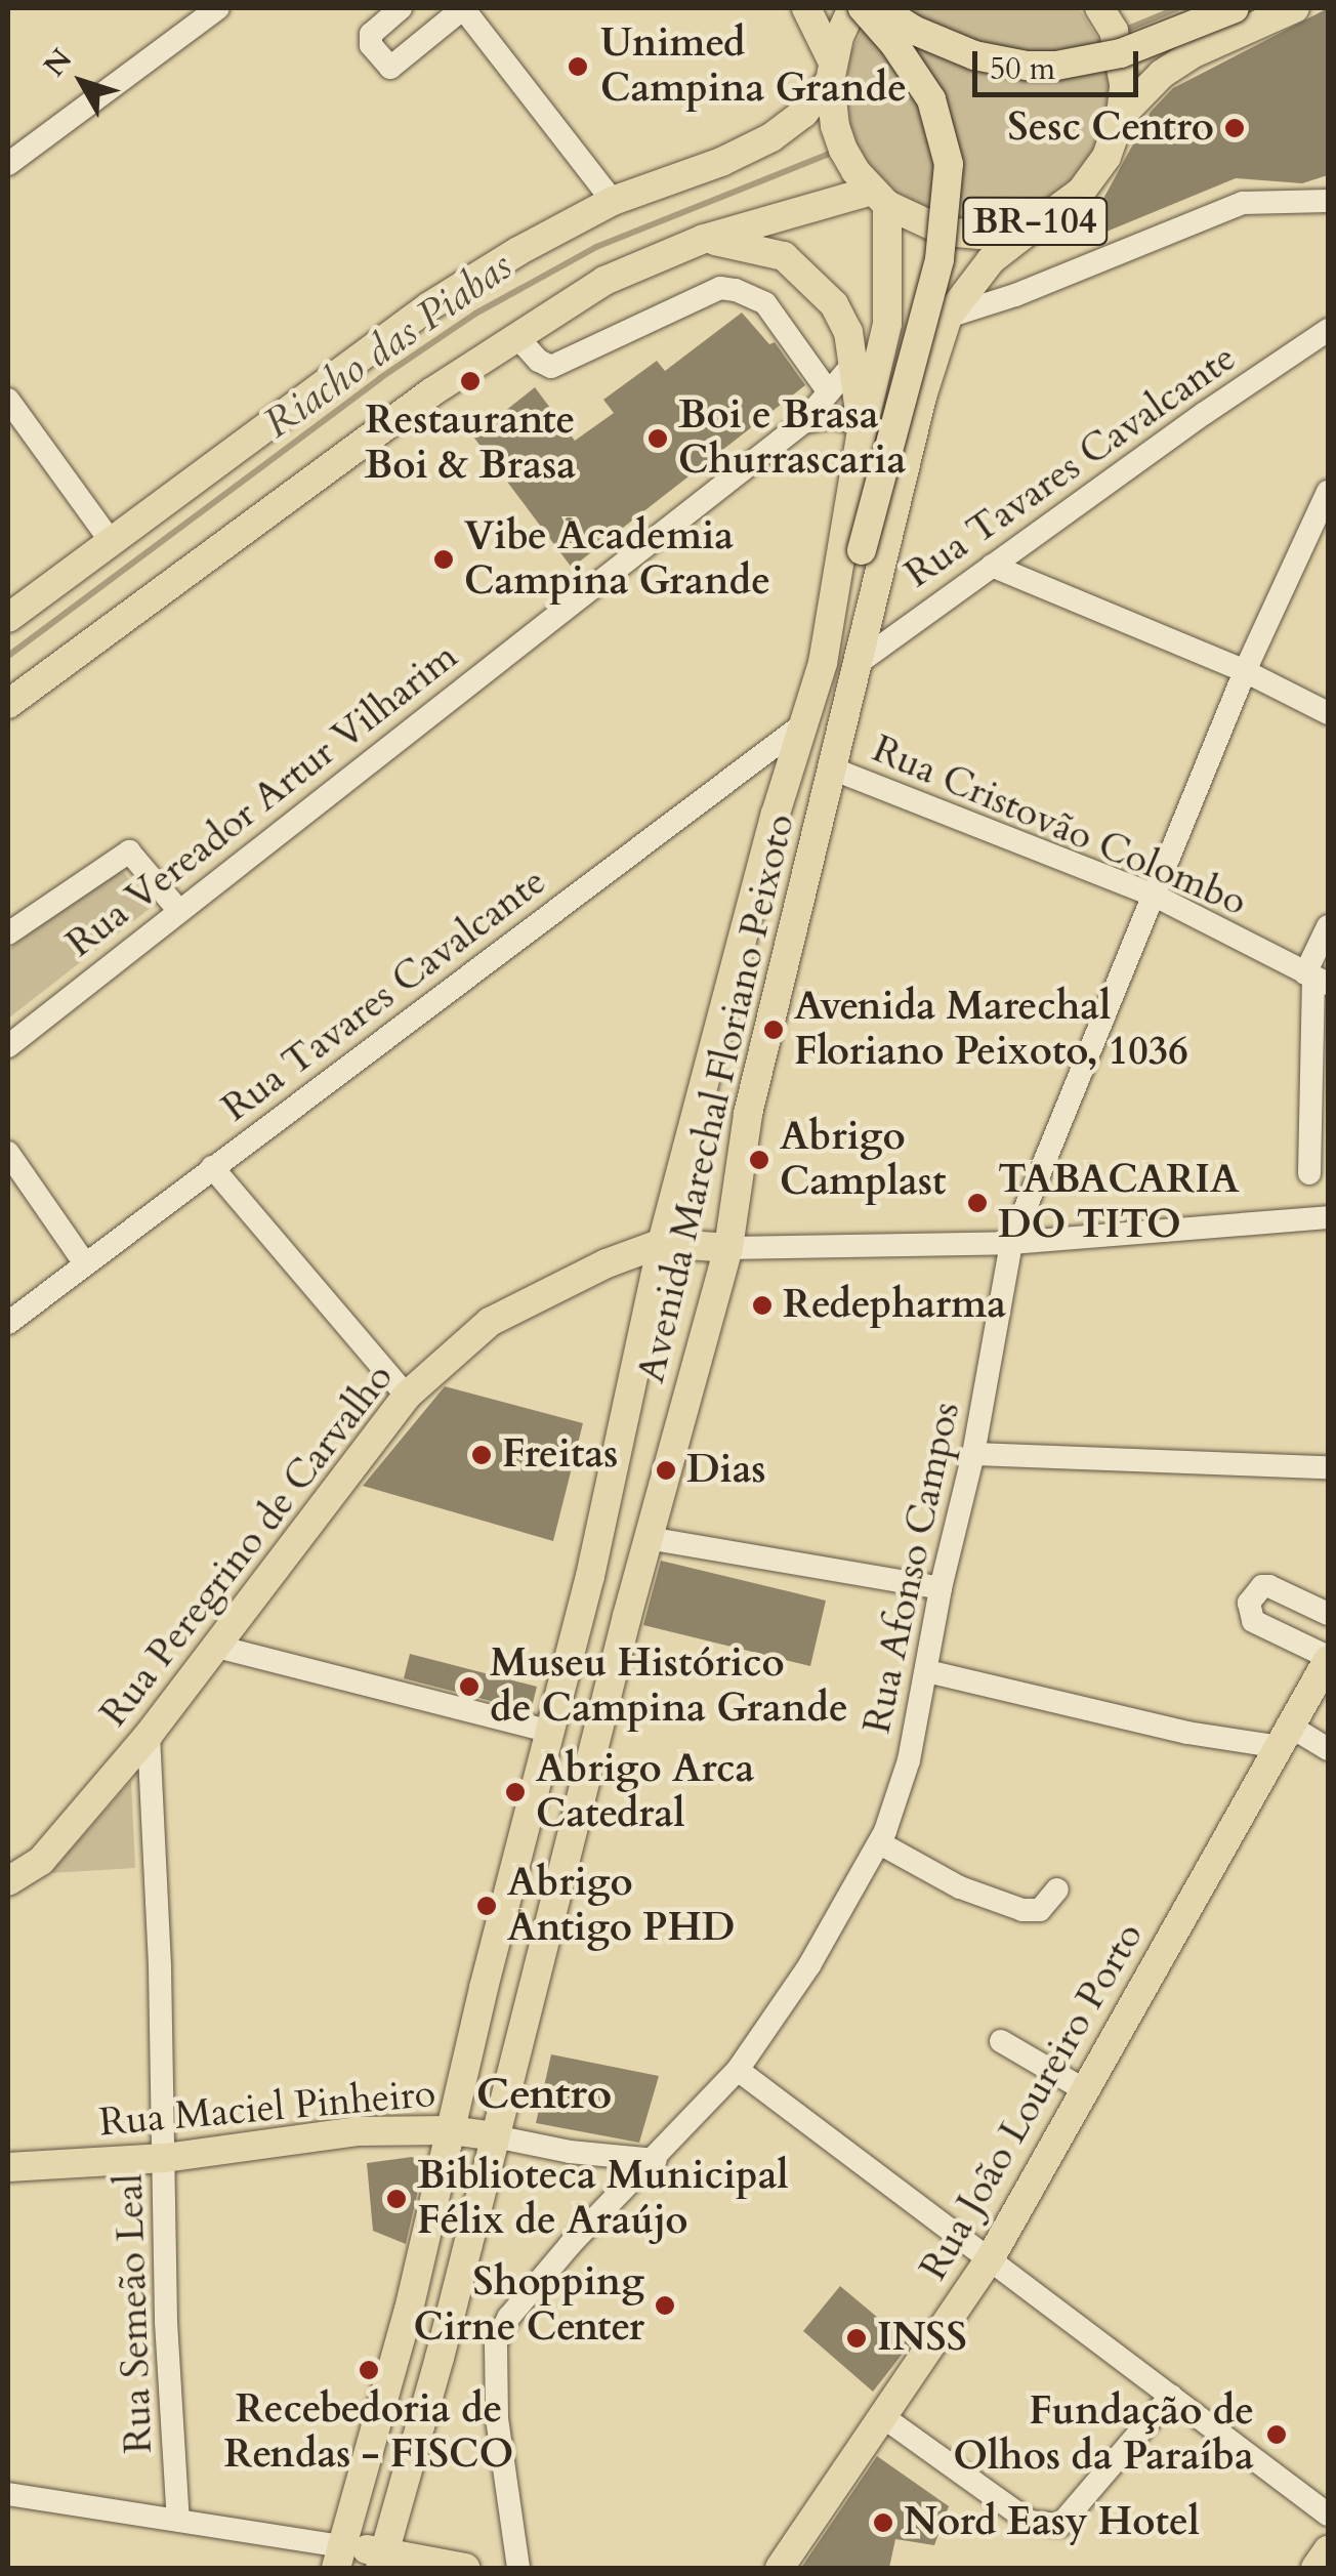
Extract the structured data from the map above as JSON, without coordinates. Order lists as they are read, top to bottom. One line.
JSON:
{"streets":{"main road":["BR-104","Avenida Marechal Floriano Peixoto","Rua Peregrino de Carvalho","Rua João Loureiro Porto","Rua Maciel Pinheiro"],"street":["Rua Tavares Cavalcante","Rua Vereador Artur Vilharim","Rua Cristovão Colombo","Rua Afonso Campos","Rua Semeão Leal"]},"crossings":[["BR-104","Avenida Marechal Floriano Peixoto"],["Rua Tavares Cavalcante","Avenida Marechal Floriano Peixoto"],["Rua Cristovão Colombo","Avenida Marechal Floriano Peixoto"],["Rua Cristovão Colombo","Rua Afonso Campos"],["Avenida Marechal Floriano Peixoto","Rua Peregrino de Carvalho"],["Avenida Marechal Floriano Peixoto","Rua Maciel Pinheiro"],["Rua Peregrino de Carvalho","Rua Afonso Campos"],["Rua Peregrino de Carvalho","Rua Semeão Leal"],["Rua Afonso Campos","Rua Maciel Pinheiro"],["Rua Maciel Pinheiro","Rua Semeão Leal"]],"districts":["Centro"],"water":["Riacho das Piabas"],"places":["Unimed Campina Grande","Sesc Centro","Restaurante Boi & Brasa","Boi e Brasa Churrascaria","Vibe Academia Campina Grande","Avenida Marechal Floriano Peixoto, 1036","Abrigo Camplast","TABACARIA DO TITO","Redepharma","Freitas","Dias","Museu Histórico de Campina Grande","Abrigo Arca Catedral","Abrigo Antigo PHD","Biblioteca Municipal Félix de Araújo","Shopping Cirne Center","INSS","Recebedoria de Rendas - FISCO","Fundação de Olhos da Paraíba","Nord Easy Hotel"],"scale_bar":"50 m","north":"top left"}
